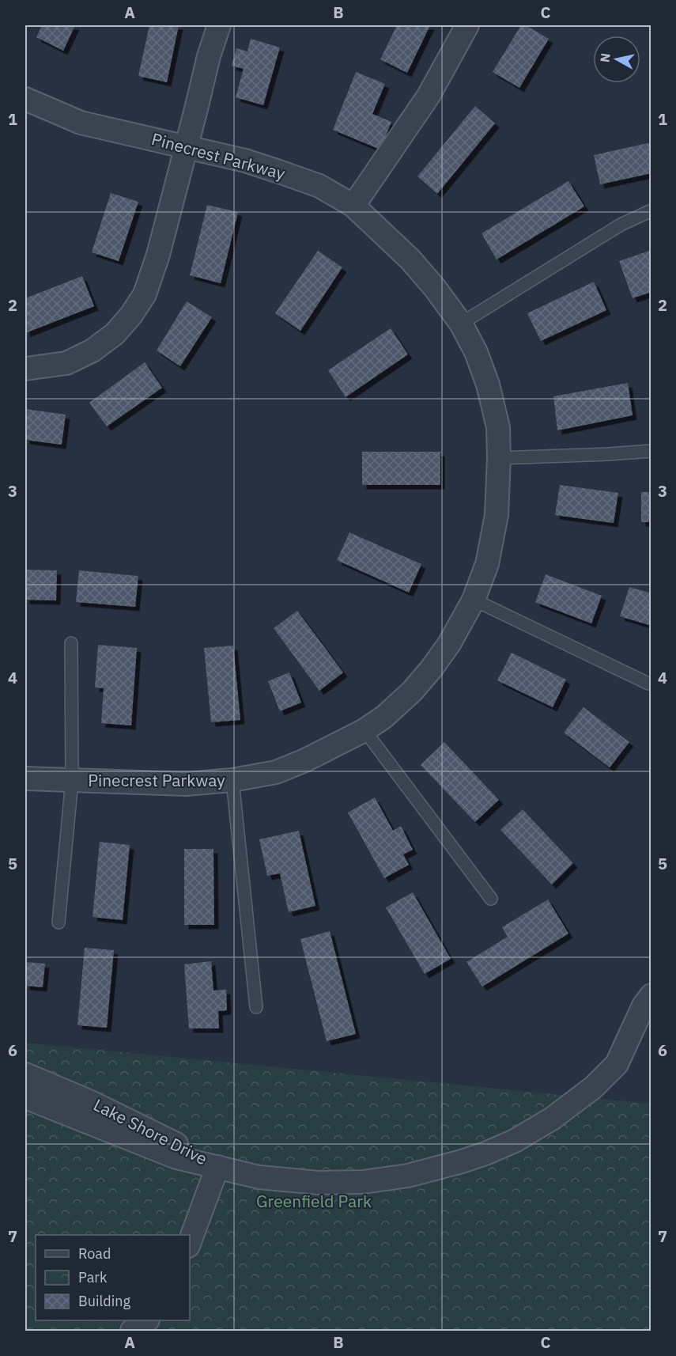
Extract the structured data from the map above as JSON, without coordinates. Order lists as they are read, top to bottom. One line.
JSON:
{"streets":{"street":["Pinecrest Parkway","Lake Shore Drive"]},"parks":["Greenfield Park"],"legend":["Road","Park","Building"],"north":"left","grid":{"columns":["A","B","C"],"rows":["1","2","3","4","5","6","7"]}}
